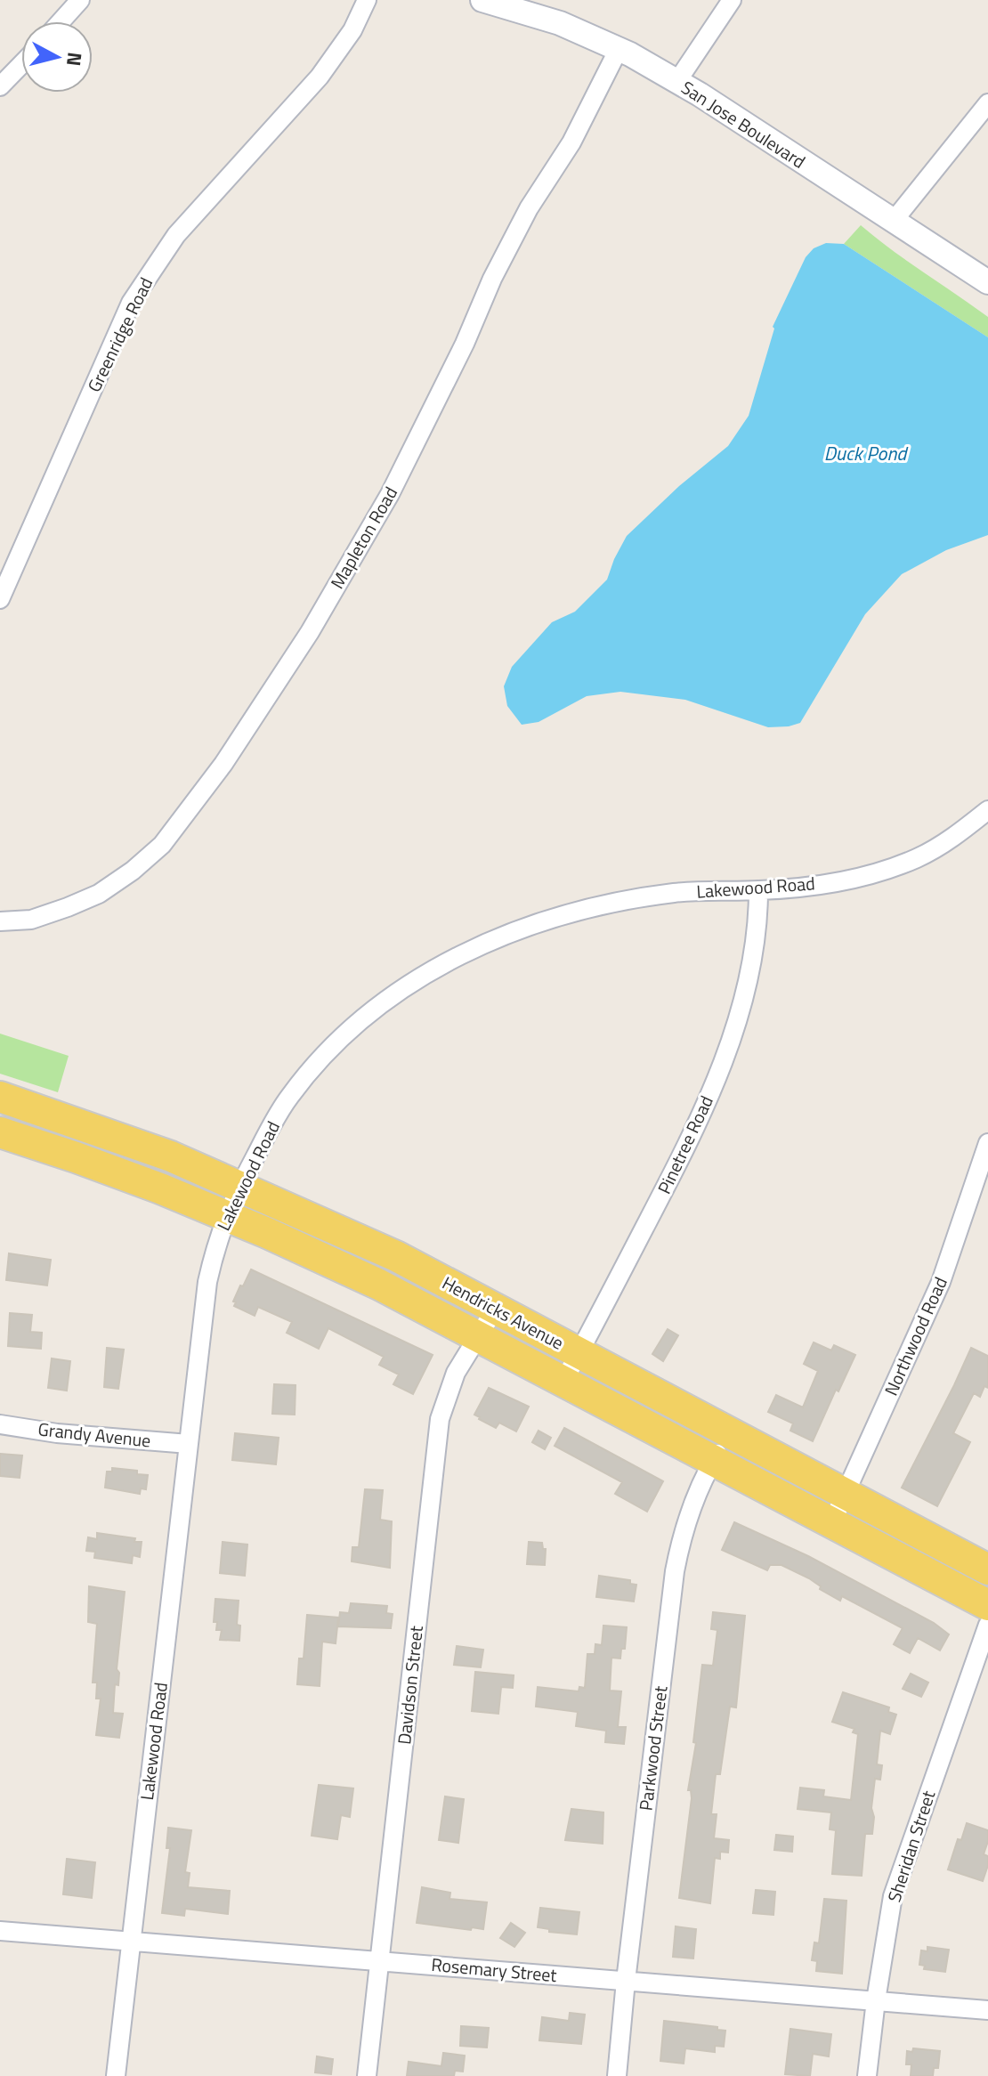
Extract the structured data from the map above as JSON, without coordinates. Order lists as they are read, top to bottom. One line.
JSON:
{"streets":{"main road":["Hendricks Avenue"],"street":["San Jose Boulevard","Greenridge Road","Mapleton Road","Lakewood Road","Pinetree Road","Northwood Road","Grandy Avenue","Davidson Street","Parkwood Street","Sheridan Street","Rosemary Street"]},"crossings":[["San Jose Boulevard","Mapleton Road"],["Lakewood Road","Pinetree Road"],["Lakewood Road","Hendricks Avenue"],["Lakewood Road","Grandy Avenue"],["Lakewood Road","Rosemary Street"],["Pinetree Road","Hendricks Avenue"],["Hendricks Avenue","Northwood Road"],["Hendricks Avenue","Davidson Street"],["Hendricks Avenue","Parkwood Street"],["Davidson Street","Rosemary Street"],["Parkwood Street","Rosemary Street"],["Sheridan Street","Rosemary Street"]],"water":["Duck Pond"],"north":"right"}
